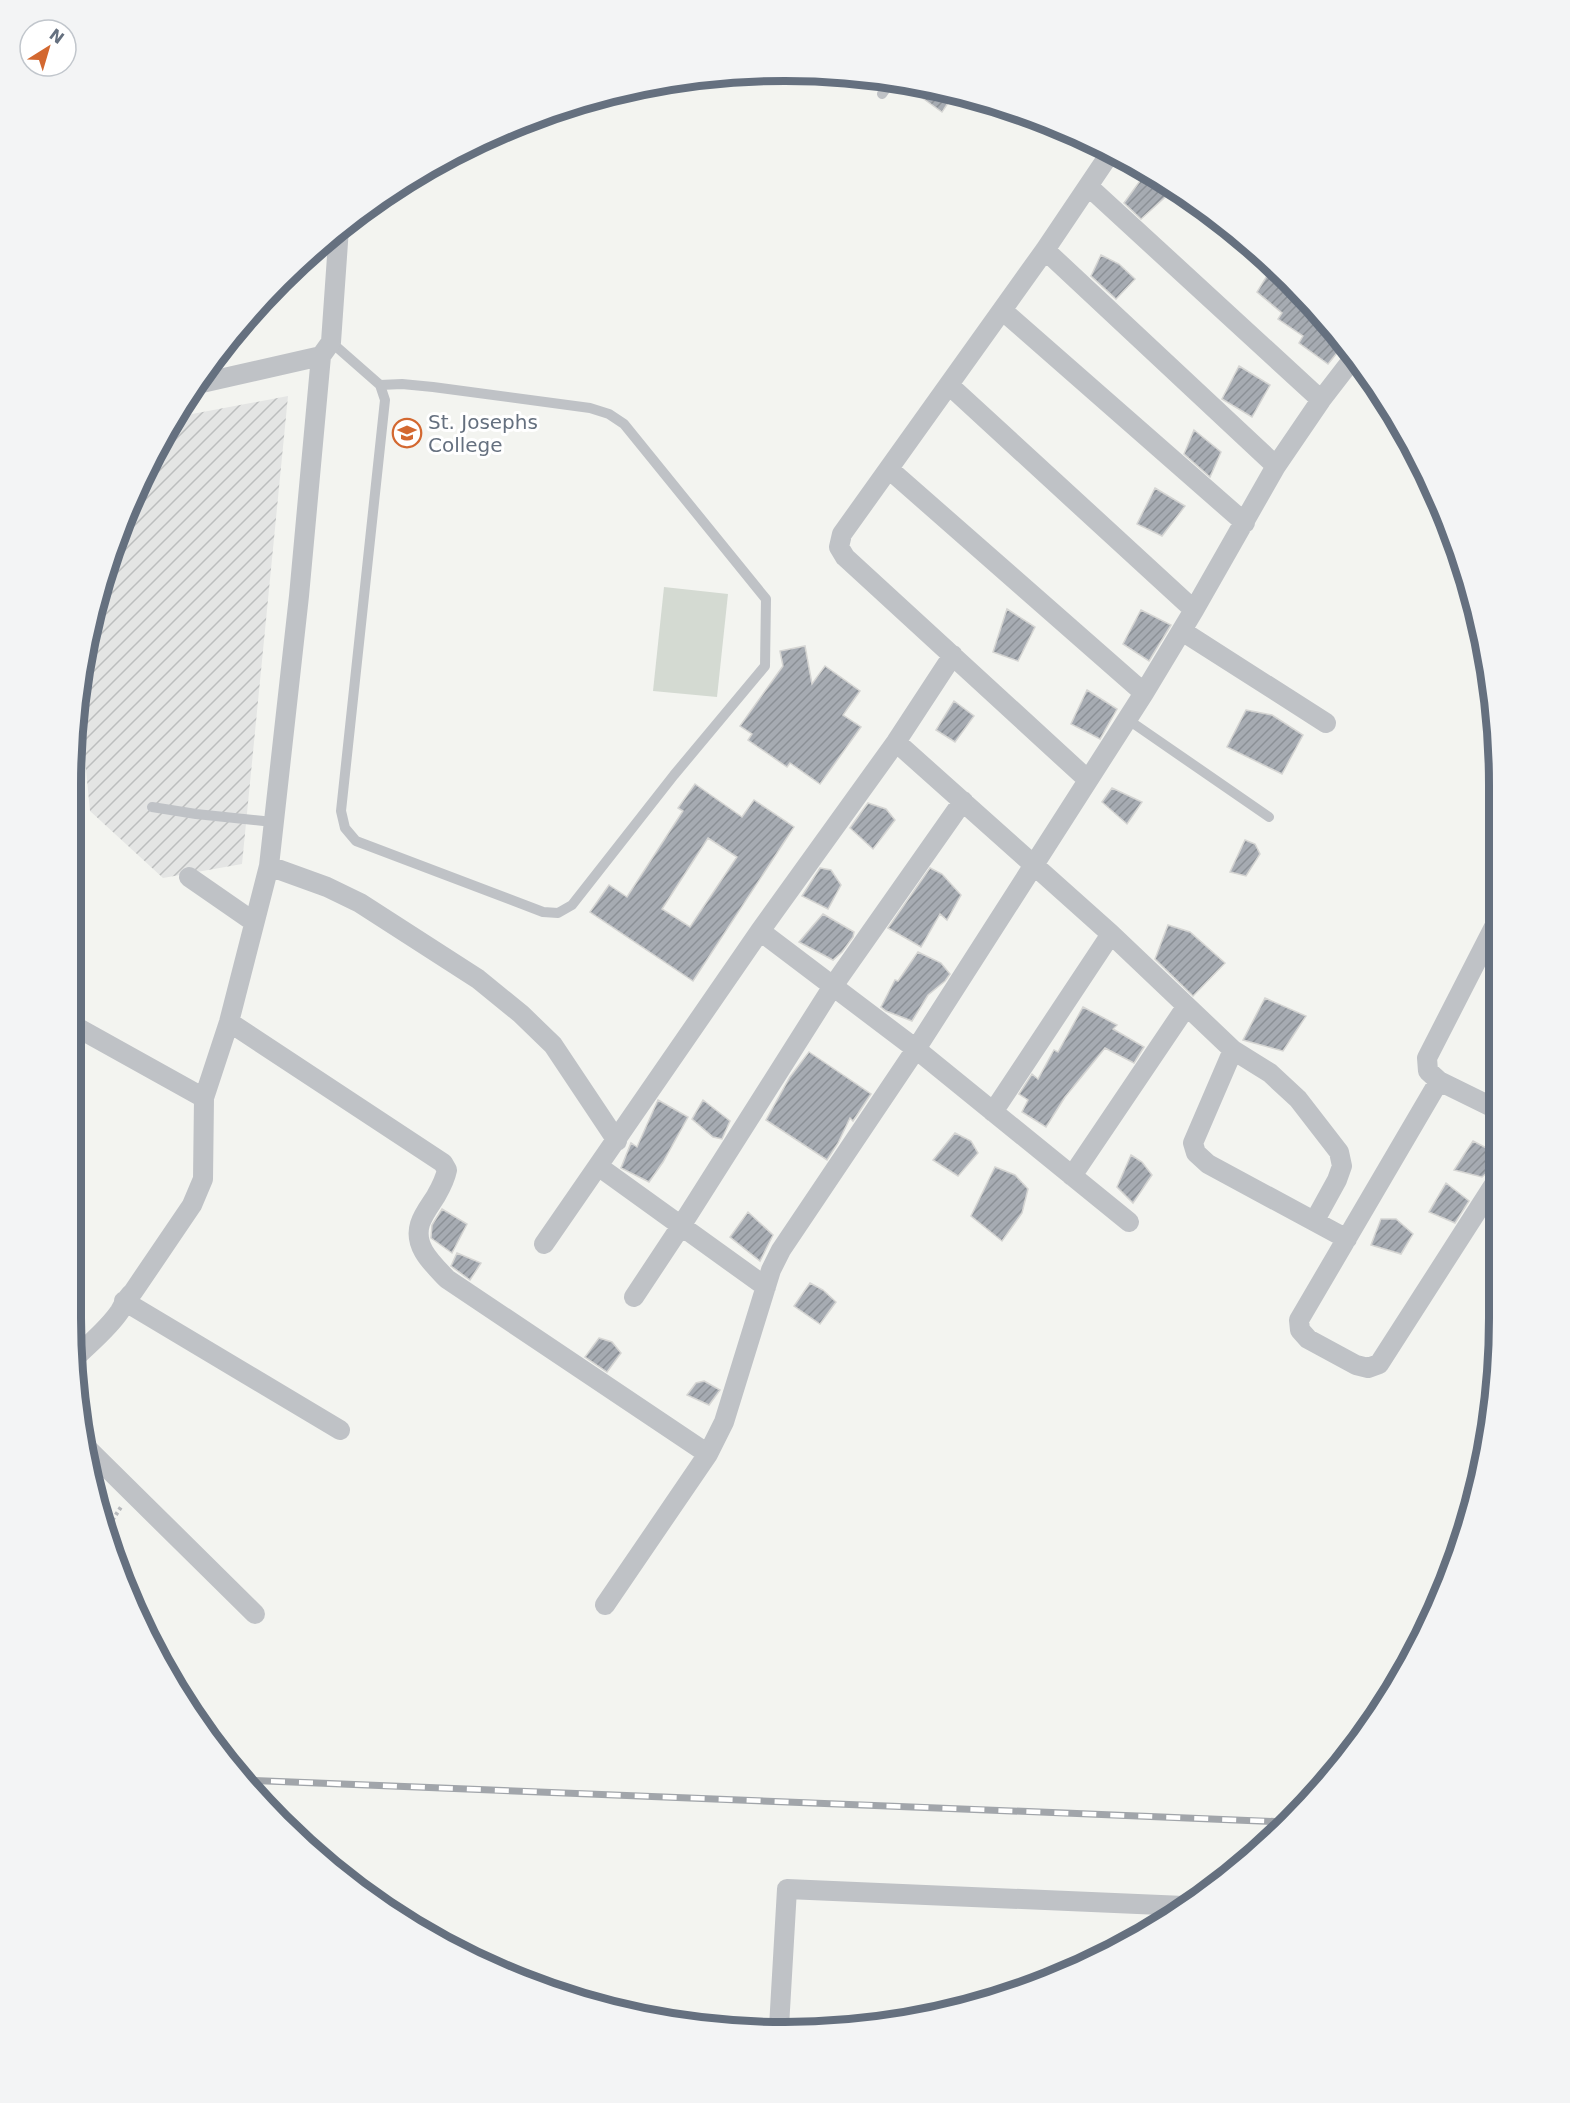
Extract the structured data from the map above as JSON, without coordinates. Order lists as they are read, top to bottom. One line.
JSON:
{"places":{"school or university":["St. Josephs College"]},"north":"top right"}
